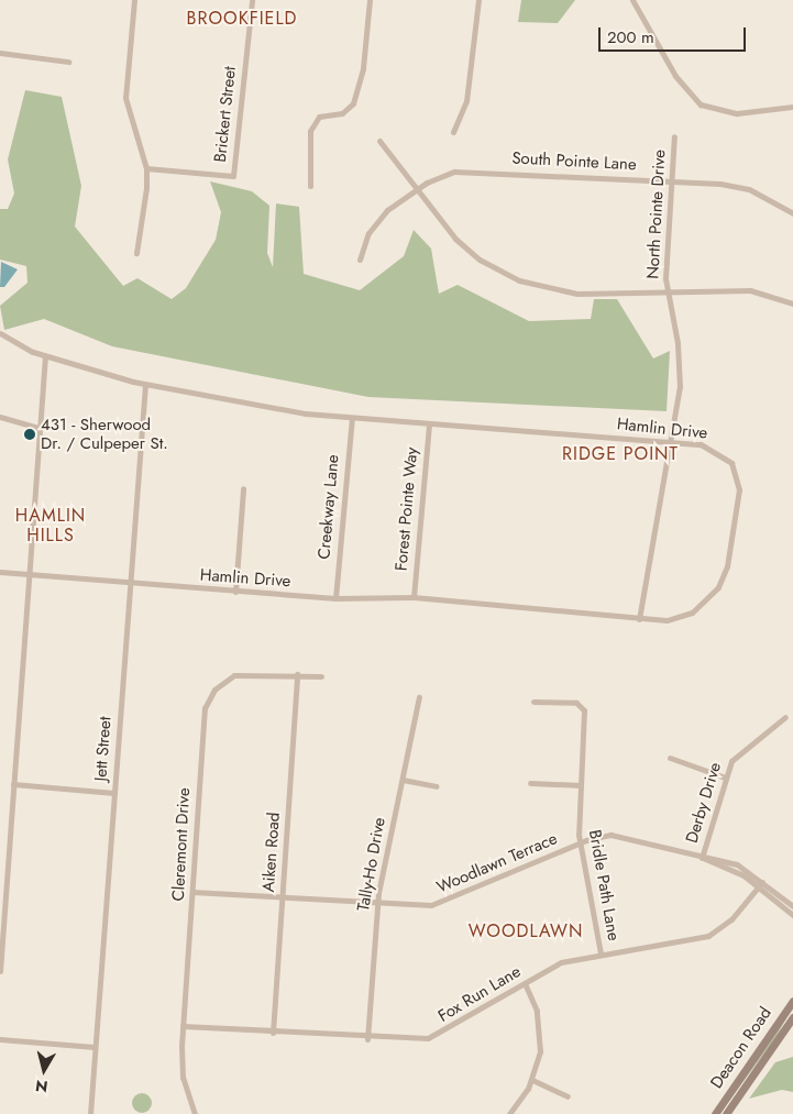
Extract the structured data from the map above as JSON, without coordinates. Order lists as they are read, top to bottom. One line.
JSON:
{"streets":{"main road":["Deacon Road"],"street":["Brickert Street","South Pointe Lane","North Pointe Drive","Hamlin Drive","Creekway Lane","Forest Pointe Way","Jett Street","Derby Drive","Cleremont Drive","Aiken Road","Woodlawn Terrace","Tally-Ho Drive","Bridle Path Lane","Fox Run Lane"]},"crossings":[["South Pointe Lane","North Pointe Drive"],["North Pointe Drive","Hamlin Drive"],["Hamlin Drive","Creekway Lane"],["Hamlin Drive","Forest Pointe Way"],["Hamlin Drive","Jett Street"],["Derby Drive","Woodlawn Terrace"],["Cleremont Drive","Aiken Road"],["Cleremont Drive","Woodlawn Terrace"],["Cleremont Drive","Fox Run Lane"],["Aiken Road","Woodlawn Terrace"],["Aiken Road","Fox Run Lane"],["Woodlawn Terrace","Tally-Ho Drive"],["Woodlawn Terrace","Bridle Path Lane"],["Woodlawn Terrace","Fox Run Lane"],["Tally-Ho Drive","Fox Run Lane"],["Bridle Path Lane","Fox Run Lane"]],"districts":["BROOKFIELD","RIDGE POINT","HAMLIN HILLS","WOODLAWN"],"places":["431 - Sherwood Dr. / Culpeper St."],"scale_bar":"200 m","north":"bottom"}
